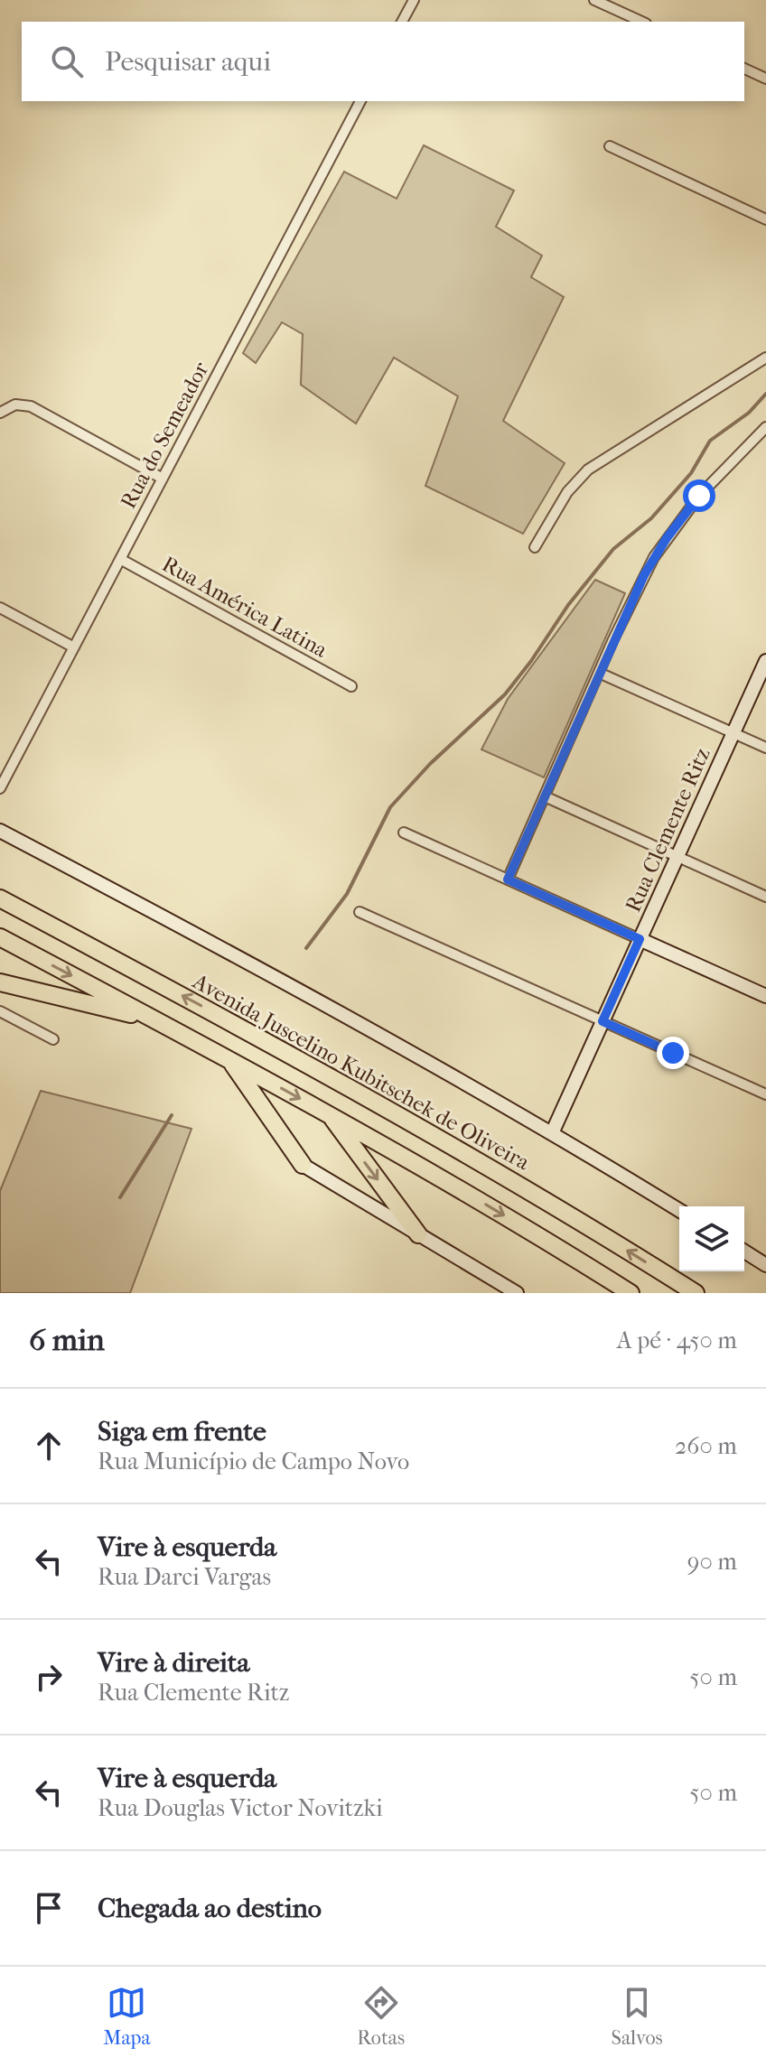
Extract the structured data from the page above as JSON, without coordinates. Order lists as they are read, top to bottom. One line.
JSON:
{"streets":{"highway":["Avenida Juscelino Kubitschek de Oliveira"],"street":["Rua do Semeador","Rua América Latina","Rua Clemente Ritz"]},"crossings":[["Rua do Semeador","Rua América Latina"]],"page":{"search":"Pesquisar aqui","heading":["6 min","A pé · 450 m"],"list":[["Siga em frente","Rua Município de Campo Novo","260 m"],["Vire à esquerda","Rua Darci Vargas","90 m"],["Vire à direita","Rua Clemente Ritz","50 m"],["Vire à esquerda","Rua Douglas Victor Novitzki","50 m"],"Chegada ao destino"],"nav":["Mapa","Rotas","Salvos"]}}
